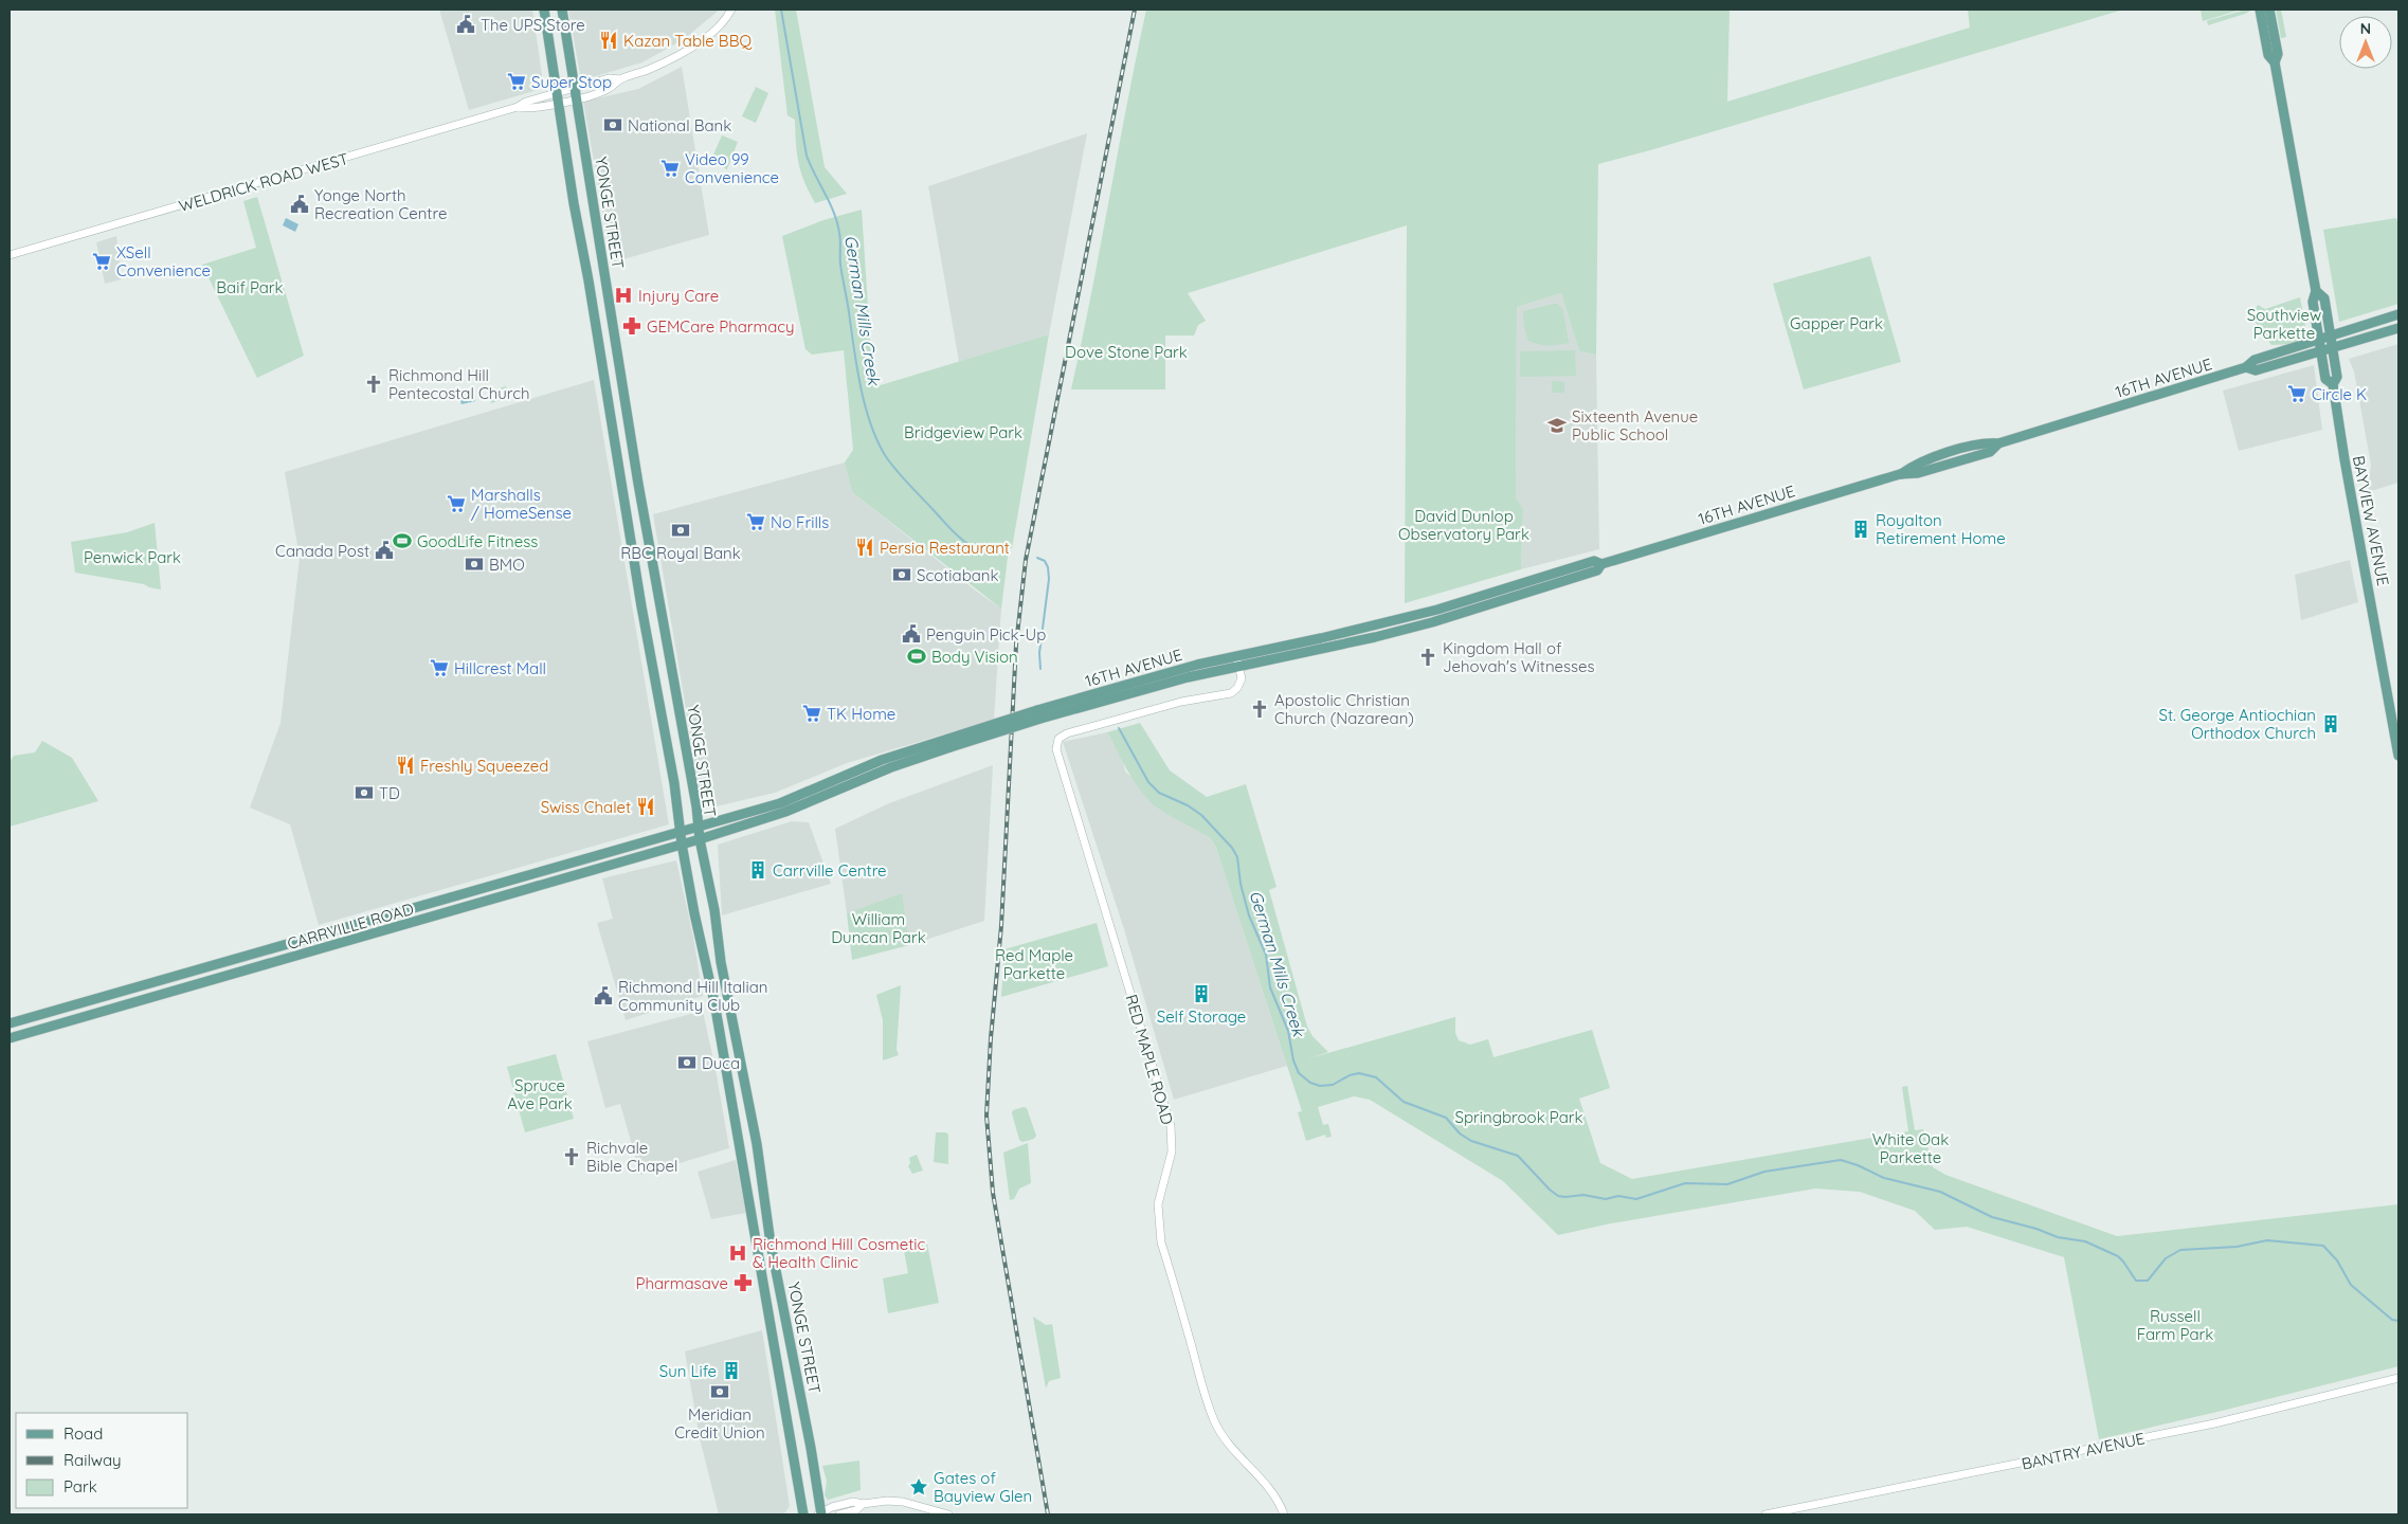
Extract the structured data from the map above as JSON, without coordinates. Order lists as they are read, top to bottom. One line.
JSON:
{"streets":{"main road":["YONGE STREET","16TH AVENUE","BAYVIEW AVENUE","CARRVILLE ROAD"],"street":["WELDRICK ROAD WEST","RED MAPLE ROAD","BANTRY AVENUE"]},"crossings":[["WELDRICK ROAD WEST","YONGE STREET"],["YONGE STREET","16TH AVENUE"],["YONGE STREET","CARRVILLE ROAD"],["16TH AVENUE","BAYVIEW AVENUE"],["16TH AVENUE","CARRVILLE ROAD"],["16TH AVENUE","RED MAPLE ROAD"]],"water":["German Mills Creek"],"parks":["Baif Park","Southview Parkette","Gapper Park","Dove Stone Park","Bridgeview Park","David Dunlop Observatory Park","Penwick Park","William Duncan Park","Red Maple Parkette","Spruce Ave Park","Springbrook Park","White Oak Parkette","Russell Farm Park"],"places":{"public building":["The UPS Store","Yonge North Recreation Centre","Canada Post","Penguin Pick-Up","Richmond Hill Italian Community Club"],"restaurant":["Kazan Table BBQ","Persia Restaurant","Freshly Squeezed","Swiss Chalet"],"supermarket":["Super Stop","Video 99 Convenience","XSell Convenience","Circle K","Marshalls / HomeSense","No Frills","Hillcrest Mall","TK Home"],"bank":["National Bank","RBC Royal Bank","BMO","Scotiabank","TD","Duca","Meridian Credit Union"],"hospital":["Injury Care","Richmond Hill Cosmetic & Health Clinic"],"pharmacy":["GEMCare Pharmacy","Pharmasave"],"church":["Richmond Hill Pentecostal Church","Kingdom Hall of Jehovah's Witnesses","Apostolic Christian Church (Nazarean)","Richvale Bible Chapel"],"school or university":["Sixteenth Avenue Public School"],"building":["Royalton Retirement Home","St. George Antiochian Orthodox Church","Carrville Centre","Self Storage","Sun Life"],"sports":["GoodLife Fitness","Body Vision"],"place":["Gates of Bayview Glen"]},"legend":["Road","Railway","Park"],"north":"top"}
